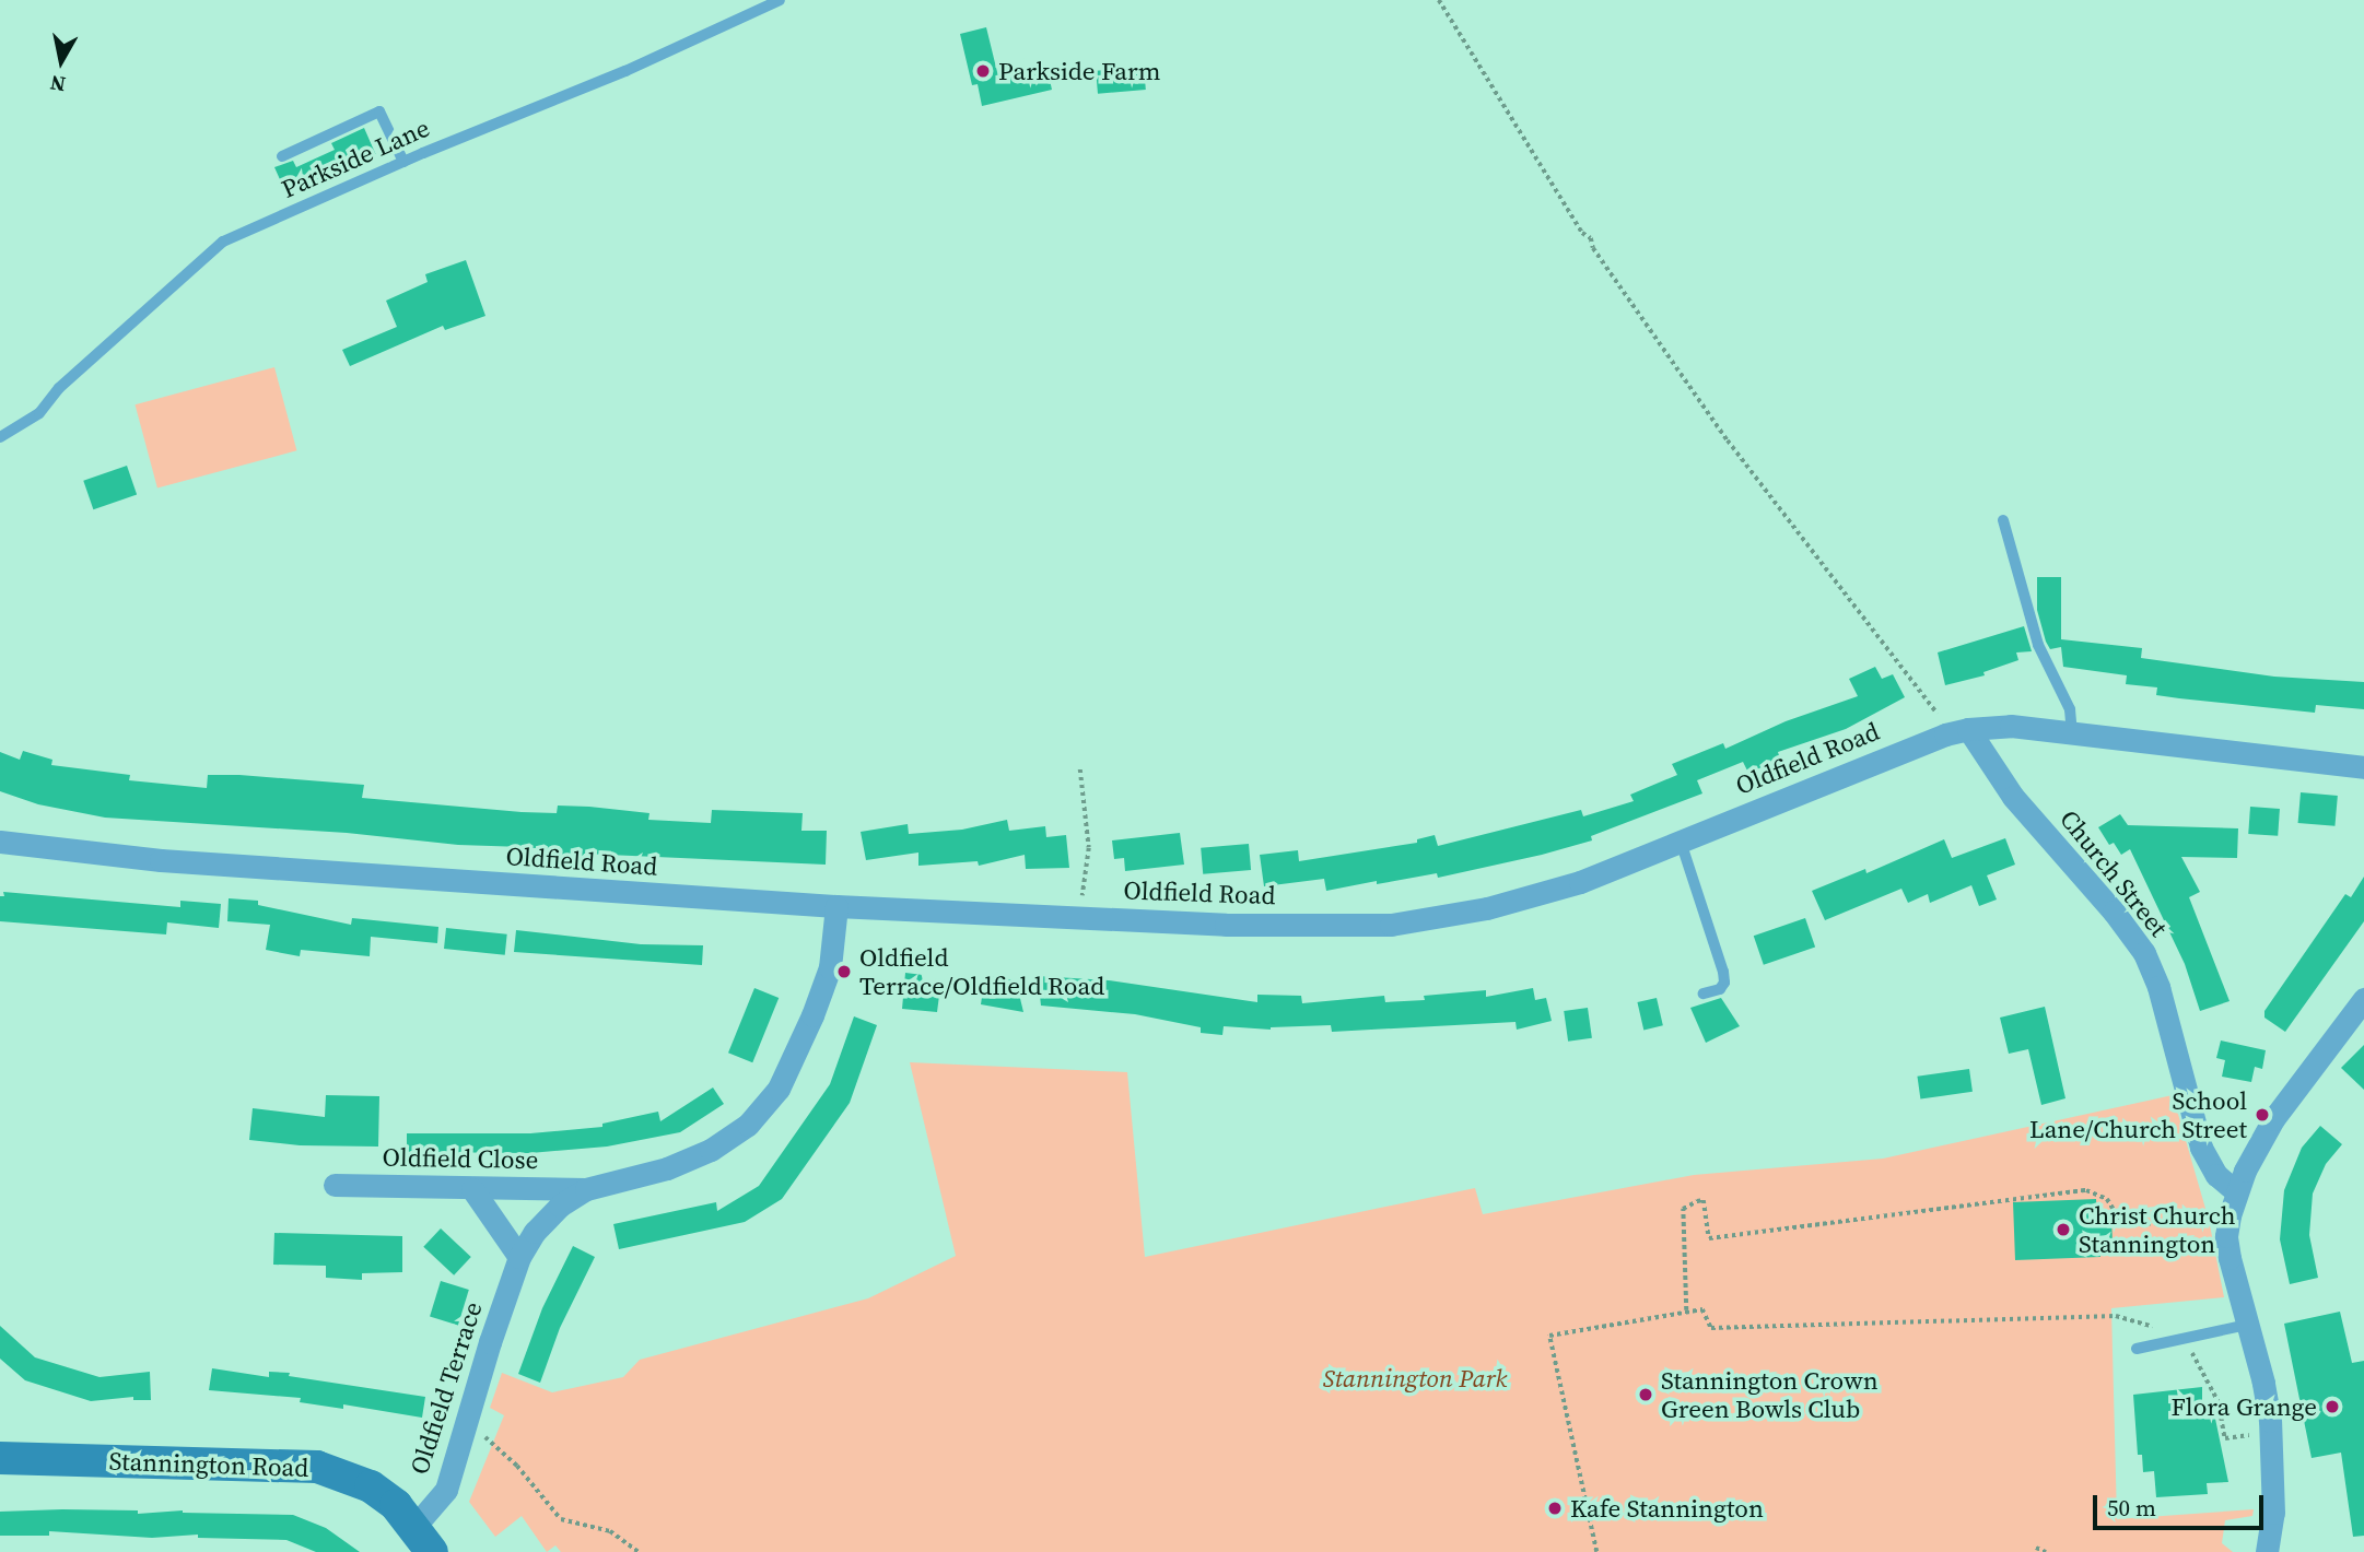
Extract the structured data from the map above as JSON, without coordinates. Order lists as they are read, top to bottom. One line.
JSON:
{"streets":{"main road":["Stannington Road"],"street":["Oldfield Road","Church Street","Oldfield Close","Oldfield Terrace"],"lane":["Parkside Lane"]},"crossings":[["Oldfield Road","Church Street"],["Oldfield Road","Oldfield Terrace"],["Oldfield Close","Oldfield Terrace"],["Oldfield Terrace","Stannington Road"]],"parks":["Stannington Park"],"places":["Parkside Farm","Oldfield Terrace/Oldfield Road","School Lane/Church Street","Christ Church Stannington","Stannington Crown Green Bowls Club","Flora Grange","Kafe Stannington"],"scale_bar":"50 m","north":"bottom"}
